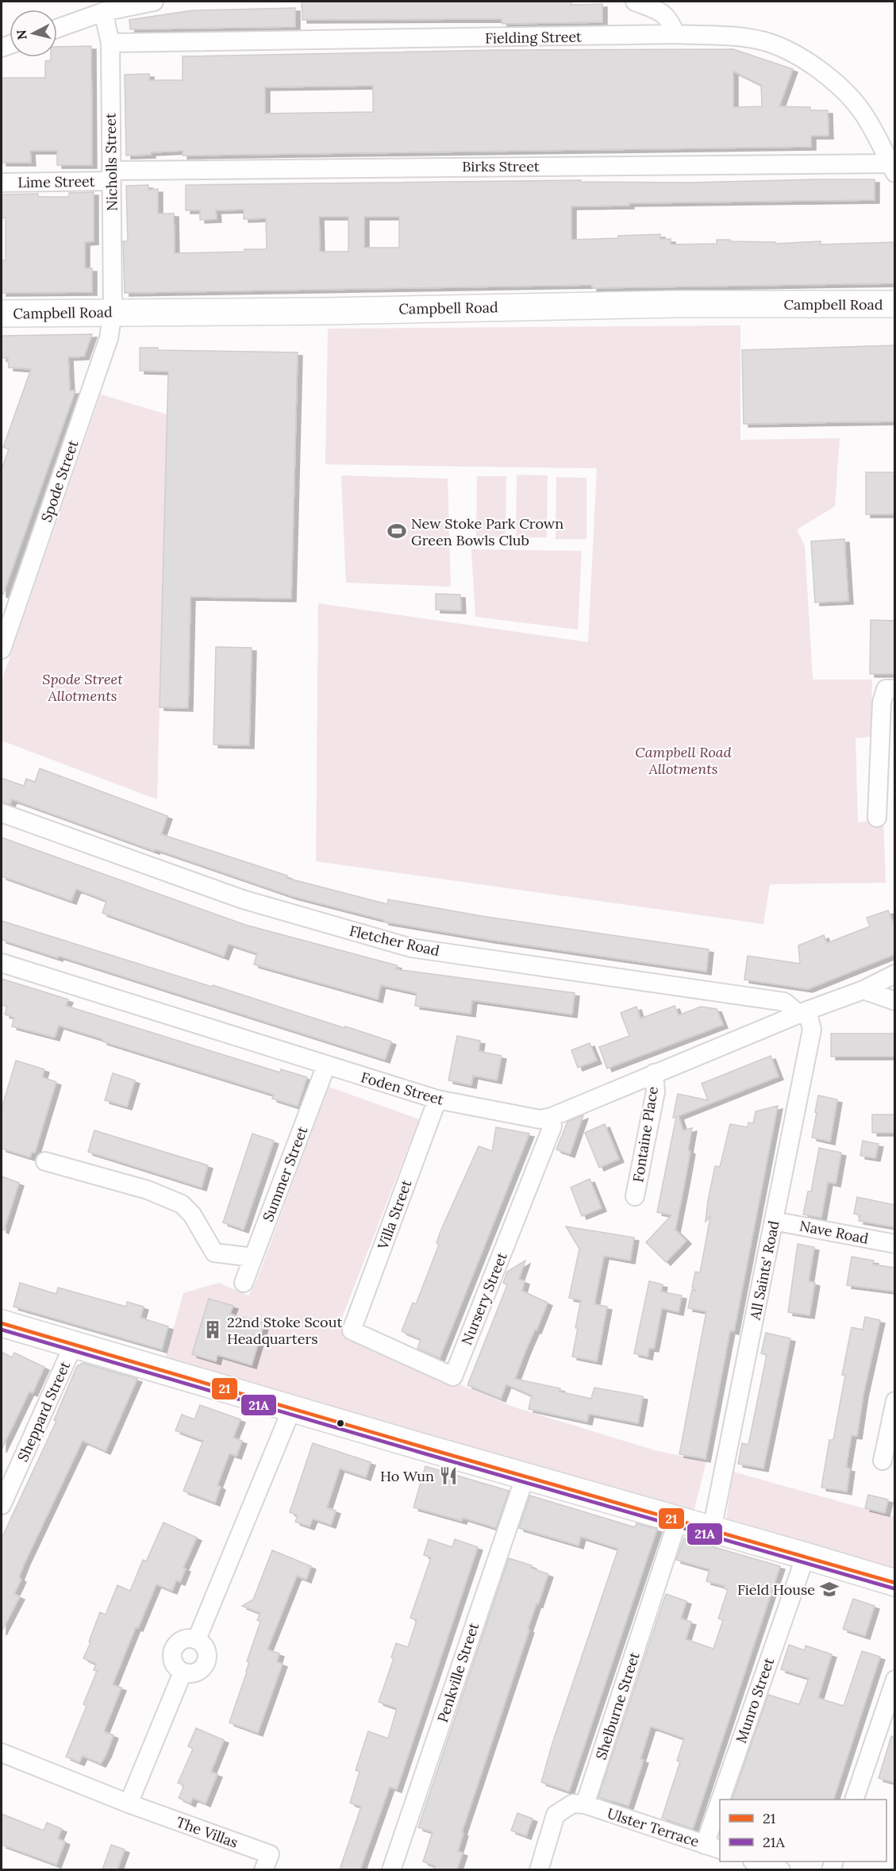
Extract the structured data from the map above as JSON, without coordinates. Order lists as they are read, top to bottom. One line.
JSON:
{"streets":{"main road":["Campbell Road"],"street":["Fielding Street","Nicholls Street","Birks Street","Lime Street","Spode Street","Fletcher Road","Foden Street","Fontaine Place","Summer Street","Villa Street","Nave Road","All Saints' Road","Nursery Street","Sheppard Street","Penkville Street","Munro Street","Shelburne Street","Ulster Terrace","The Villas"]},"crossings":[["Fielding Street","Nicholls Street"],["Fielding Street","Birks Street"],["Nicholls Street","Birks Street"],["Nicholls Street","Lime Street"],["Nicholls Street","Campbell Road"],["Nicholls Street","Spode Street"],["Birks Street","Lime Street"],["Campbell Road","Spode Street"],["Fletcher Road","Foden Street"],["Fletcher Road","All Saints' Road"],["Foden Street","Fontaine Place"],["Foden Street","Summer Street"],["Foden Street","Villa Street"],["Foden Street","All Saints' Road"],["Foden Street","Nursery Street"],["Villa Street","Nursery Street"],["Nave Road","All Saints' Road"],["Munro Street","Ulster Terrace"],["Shelburne Street","Ulster Terrace"]],"parks":["Spode Street Allotments","Campbell Road Allotments"],"places":{"sports":["New Stoke Park Crown Green Bowls Club"],"building":["22nd Stoke Scout Headquarters"],"restaurant":["Ho Wun"],"school or university":["Field House"]},"lines":["transit line 21","transit line 21A"],"legend":["21","21A"],"north":"left"}
